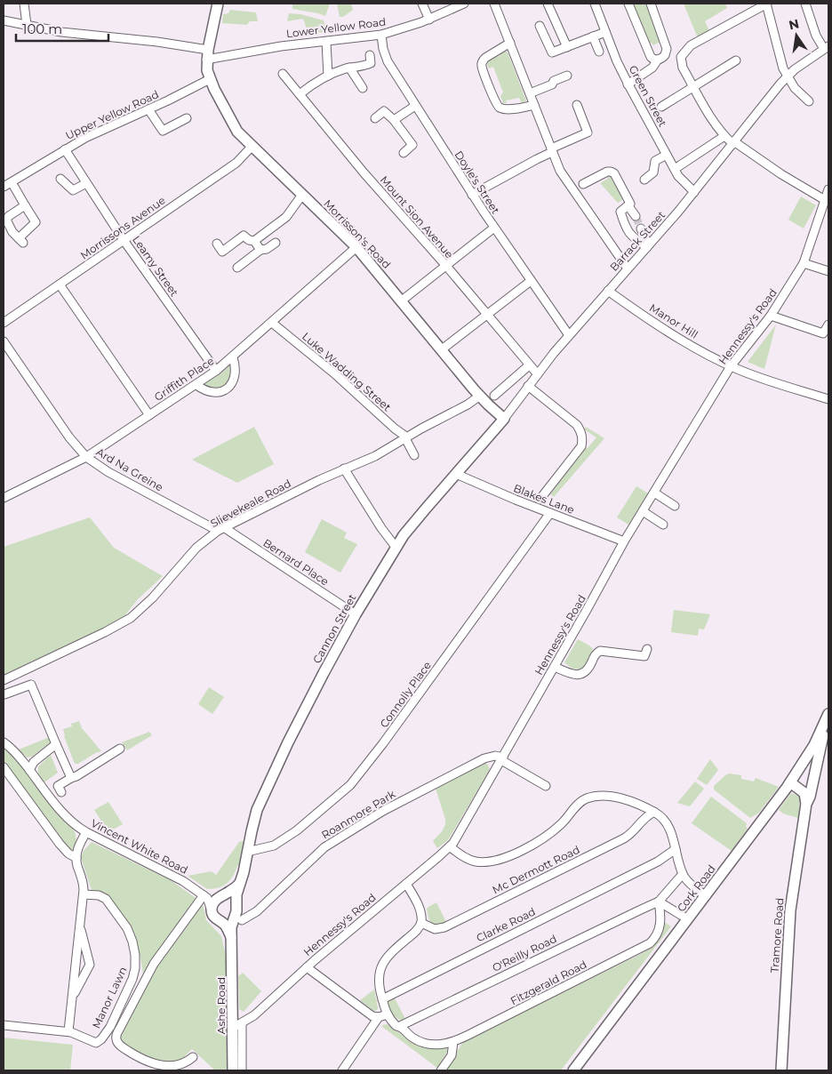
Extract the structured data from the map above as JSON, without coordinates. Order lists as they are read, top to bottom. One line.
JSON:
{"streets":{"main road":["Morrisson's Road","Cannon Street","Cork Road","Tramore Road","Ashe Road"],"street":["Lower Yellow Road","Green Street","Upper Yellow Road","Doyle's Street","Mount Sion Avenue","Morrissons Avenue","Barrack Street","Leamy Street","Manor Hill","Hennessy's Road","Luke Wadding Street","Griffith Place","Ard Na Greine","Blakes Lane","Slievekeale Road","Bernard Place","Connolly Place","Roanmore Park","Vincent White Road","Mc Dermott Road","Clarke Road","O'Reilly Road","Fitzgerald Road","Manor Lawn"]},"crossings":[["Lower Yellow Road","Doyle's Street"],["Lower Yellow Road","Morrisson's Road"],["Green Street","Barrack Street"],["Upper Yellow Road","Morrisson's Road"],["Upper Yellow Road","Leamy Street"],["Doyle's Street","Barrack Street"],["Mount Sion Avenue","Barrack Street"],["Morrissons Avenue","Morrisson's Road"],["Morrissons Avenue","Leamy Street"],["Morrisson's Road","Barrack Street"],["Morrisson's Road","Griffith Place"],["Morrisson's Road","Slievekeale Road"],["Morrisson's Road","Cannon Street"],["Barrack Street","Manor Hill"],["Barrack Street","Cannon Street"],["Leamy Street","Griffith Place"],["Manor Hill","Hennessy's Road"],["Hennessy's Road","Blakes Lane"],["Hennessy's Road","Roanmore Park"],["Hennessy's Road","Ashe Road"],["Luke Wadding Street","Griffith Place"],["Luke Wadding Street","Slievekeale Road"],["Griffith Place","Ard Na Greine"],["Ard Na Greine","Slievekeale Road"],["Ard Na Greine","Bernard Place"],["Blakes Lane","Cannon Street"],["Blakes Lane","Connolly Place"],["Slievekeale Road","Bernard Place"],["Bernard Place","Cannon Street"],["Cannon Street","Connolly Place"],["Cannon Street","Roanmore Park"],["Cannon Street","Ashe Road"],["Roanmore Park","Ashe Road"],["Cork Road","Tramore Road"],["O'Reilly Road","Fitzgerald Road"]],"scale_bar":"100 m","north":"top"}
